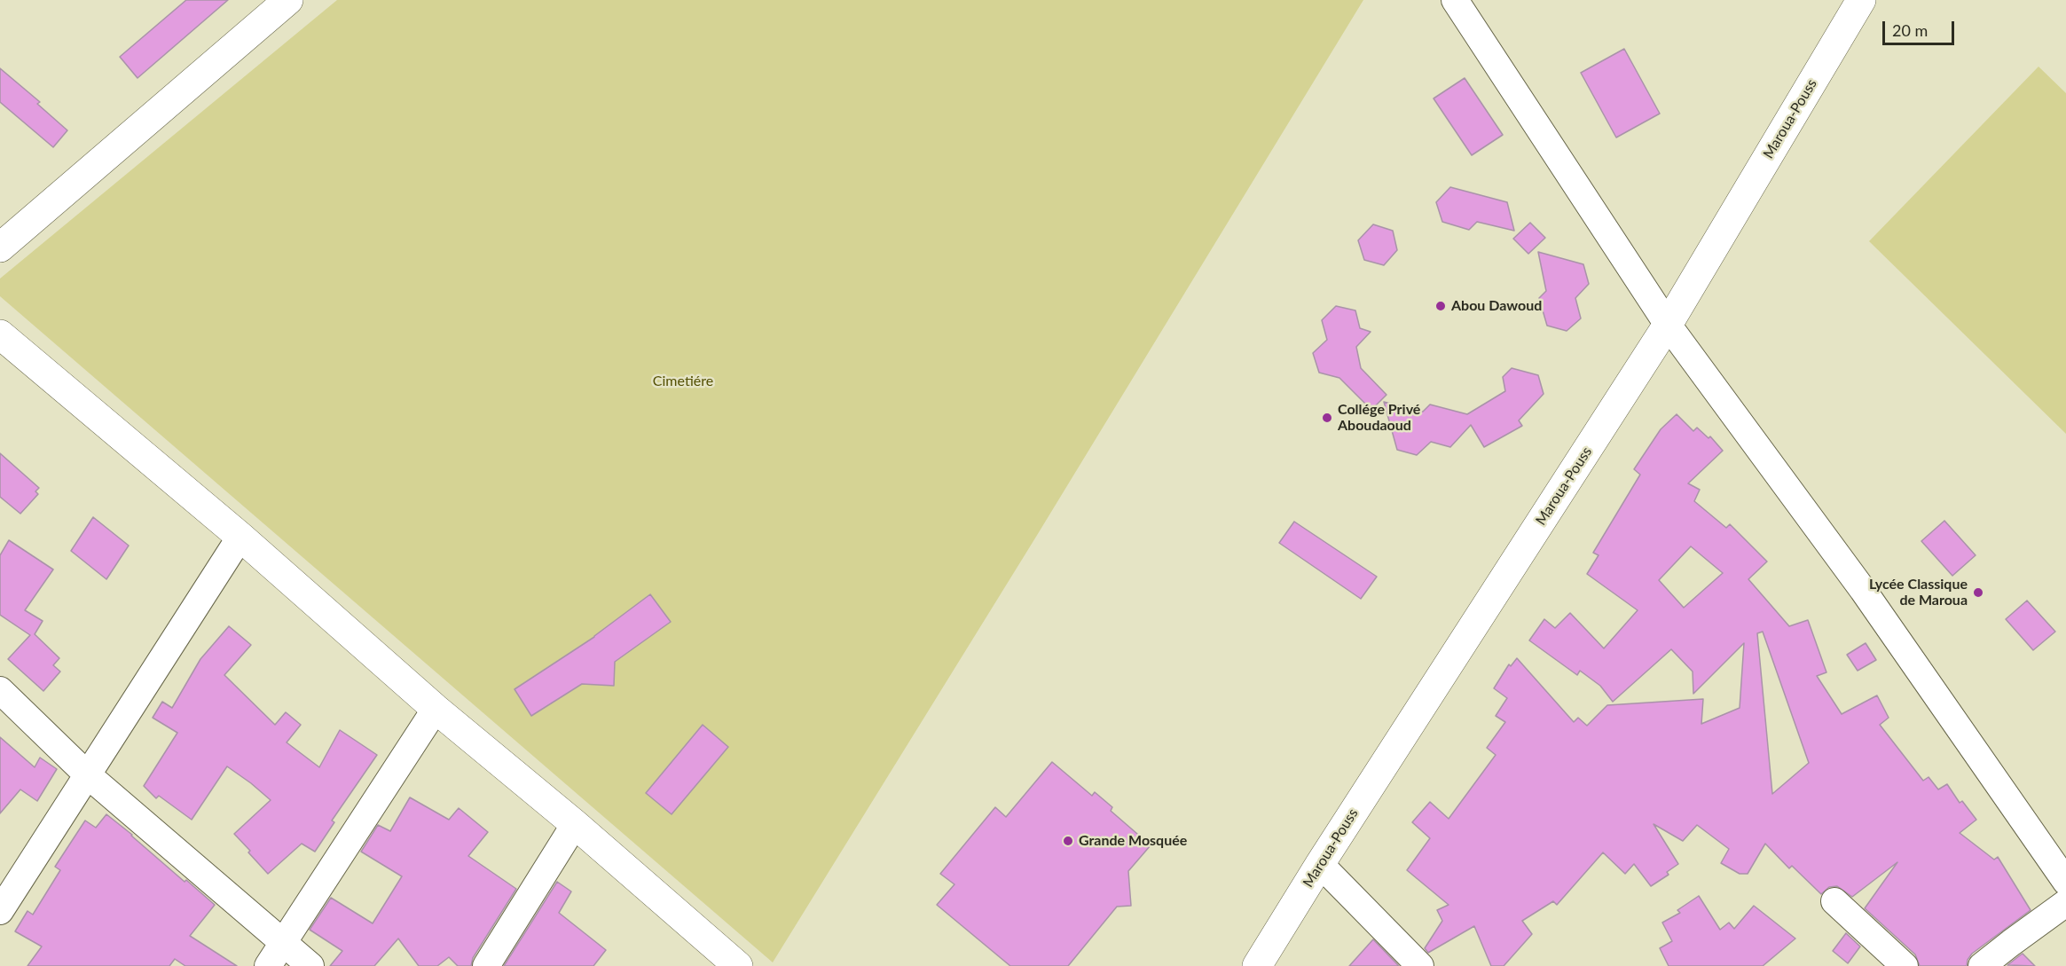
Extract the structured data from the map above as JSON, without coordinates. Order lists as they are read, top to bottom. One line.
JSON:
{"streets":{"main road":["Maroua-Pouss"]},"parks":["Cimetiére"],"places":["Abou Dawoud","Collége Privé Aboudaoud","Lycée Classique de Maroua","Grande Mosquée"],"scale_bar":"20 m"}
